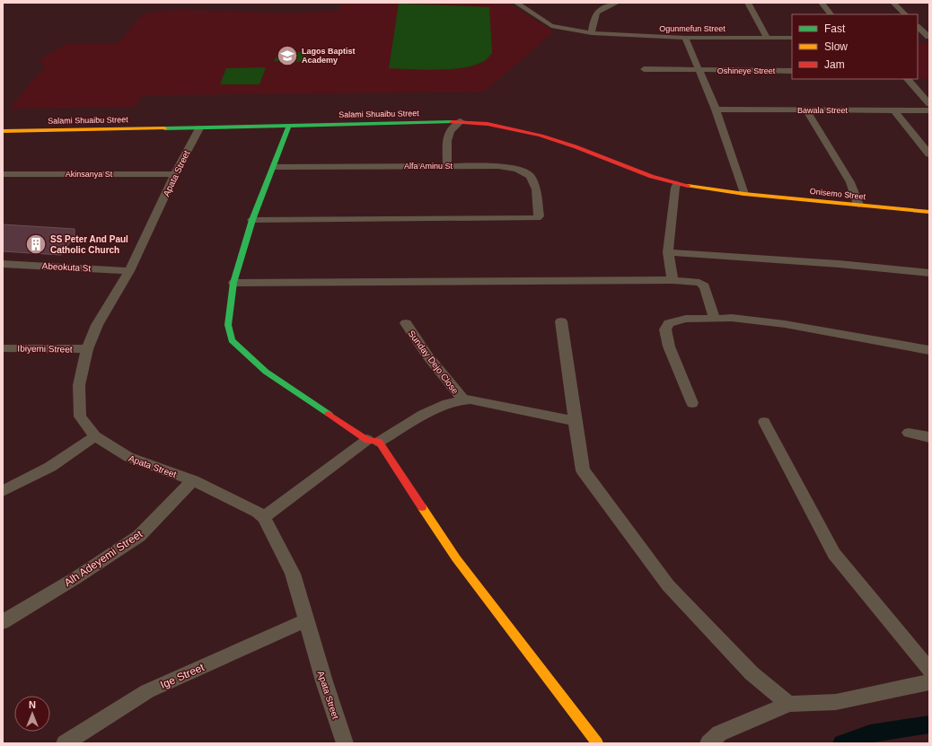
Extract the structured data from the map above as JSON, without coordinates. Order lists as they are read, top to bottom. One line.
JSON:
{"streets":{"street":["Ogunmefun Street","Oshineye Street","Bawala Street","Salami Shuaibu Street","Alfa Aminu St","Apata Street","Akinsanya St","Onisemo Street","Abeokuta St","Ibiyemi Street","Sunday Dejo Close","Alh Adeyemi Street","Ige Street"]},"crossings":[["Salami Shuaibu Street","Apata Street"],["Salami Shuaibu Street","Onisemo Street"],["Apata Street","Akinsanya St"],["Apata Street","Abeokuta St"],["Apata Street","Ibiyemi Street"],["Apata Street","Alh Adeyemi Street"],["Apata Street","Ige Street"]],"places":{"school or university":["Lagos Baptist Academy"],"building":["SS Peter And Paul Catholic Church"]},"legend":["Fast","Slow","Jam"],"north":"top"}
